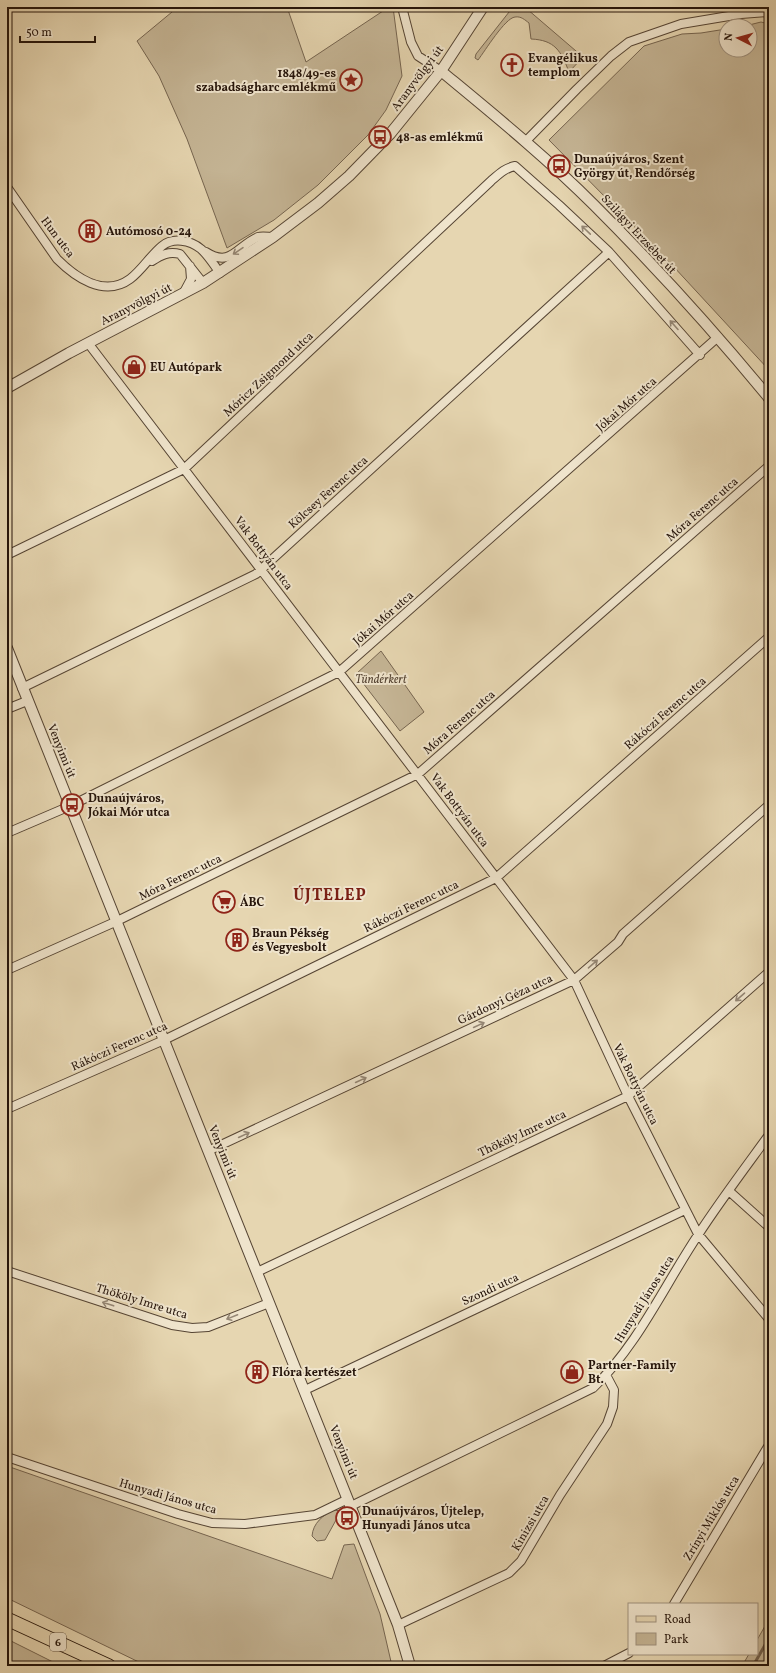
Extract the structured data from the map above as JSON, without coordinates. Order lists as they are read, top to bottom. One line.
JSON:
{"streets":{"main road":["6"],"street":["Aranyvölgyi út","Szilágyi Erzsébet út","Hun utca","Móricz Zsigmond utca","Jókai Mór utca","Kölcsey Ferenc utca","Móra Ferenc utca","Vak Bottyán utca","Rákóczi Ferenc utca","Venyimi út","Gárdonyi Géza utca","Thököly Imre utca","Szondi utca","Hunyadi János utca","Zrínyi Miklós utca","Kinizsi utca"]},"crossings":[["Aranyvölgyi út","Szilágyi Erzsébet út"],["Aranyvölgyi út","Hun utca"],["Aranyvölgyi út","Vak Bottyán utca"],["Szilágyi Erzsébet út","Jókai Mór utca"],["Móricz Zsigmond utca","Kölcsey Ferenc utca"],["Móricz Zsigmond utca","Vak Bottyán utca"],["Jókai Mór utca","Vak Bottyán utca"],["Jókai Mór utca","Venyimi út"],["Kölcsey Ferenc utca","Vak Bottyán utca"],["Kölcsey Ferenc utca","Venyimi út"],["Móra Ferenc utca","Vak Bottyán utca"],["Móra Ferenc utca","Venyimi út"],["Vak Bottyán utca","Rákóczi Ferenc utca"],["Vak Bottyán utca","Gárdonyi Géza utca"],["Vak Bottyán utca","Thököly Imre utca"],["Vak Bottyán utca","Szondi utca"],["Vak Bottyán utca","Hunyadi János utca"],["Rákóczi Ferenc utca","Venyimi út"],["Venyimi út","Gárdonyi Géza utca"],["Venyimi út","Thököly Imre utca"],["Venyimi út","Szondi utca"],["Venyimi út","Hunyadi János utca"],["Venyimi út","Kinizsi utca"],["Hunyadi János utca","Kinizsi utca"]],"one_way":["Móricz Zsigmond utca","Gárdonyi Géza utca","Thököly Imre utca"],"districts":["ÚJTELEP"],"parks":["Tündérkert"],"places":{"church":["Evangélikus templom"],"place":["1848/49-es szabadságharc emlékmű"],"bus stop":["48-as emlékmű","Dunaújváros, Szent György út, Rendőrség","Dunaújváros, Jókai Mór utca","Dunaújváros, Újtelep, Hunyadi János utca"],"building":["Autómosó 0-24","Braun Pékség és Vegyesbolt","Flóra kertészet"],"shop":["EU Autópark","Partner-Family Bt."],"supermarket":["ÁBC"]},"legend":["Road","Park"],"scale_bar":"50 m","north":"left"}
